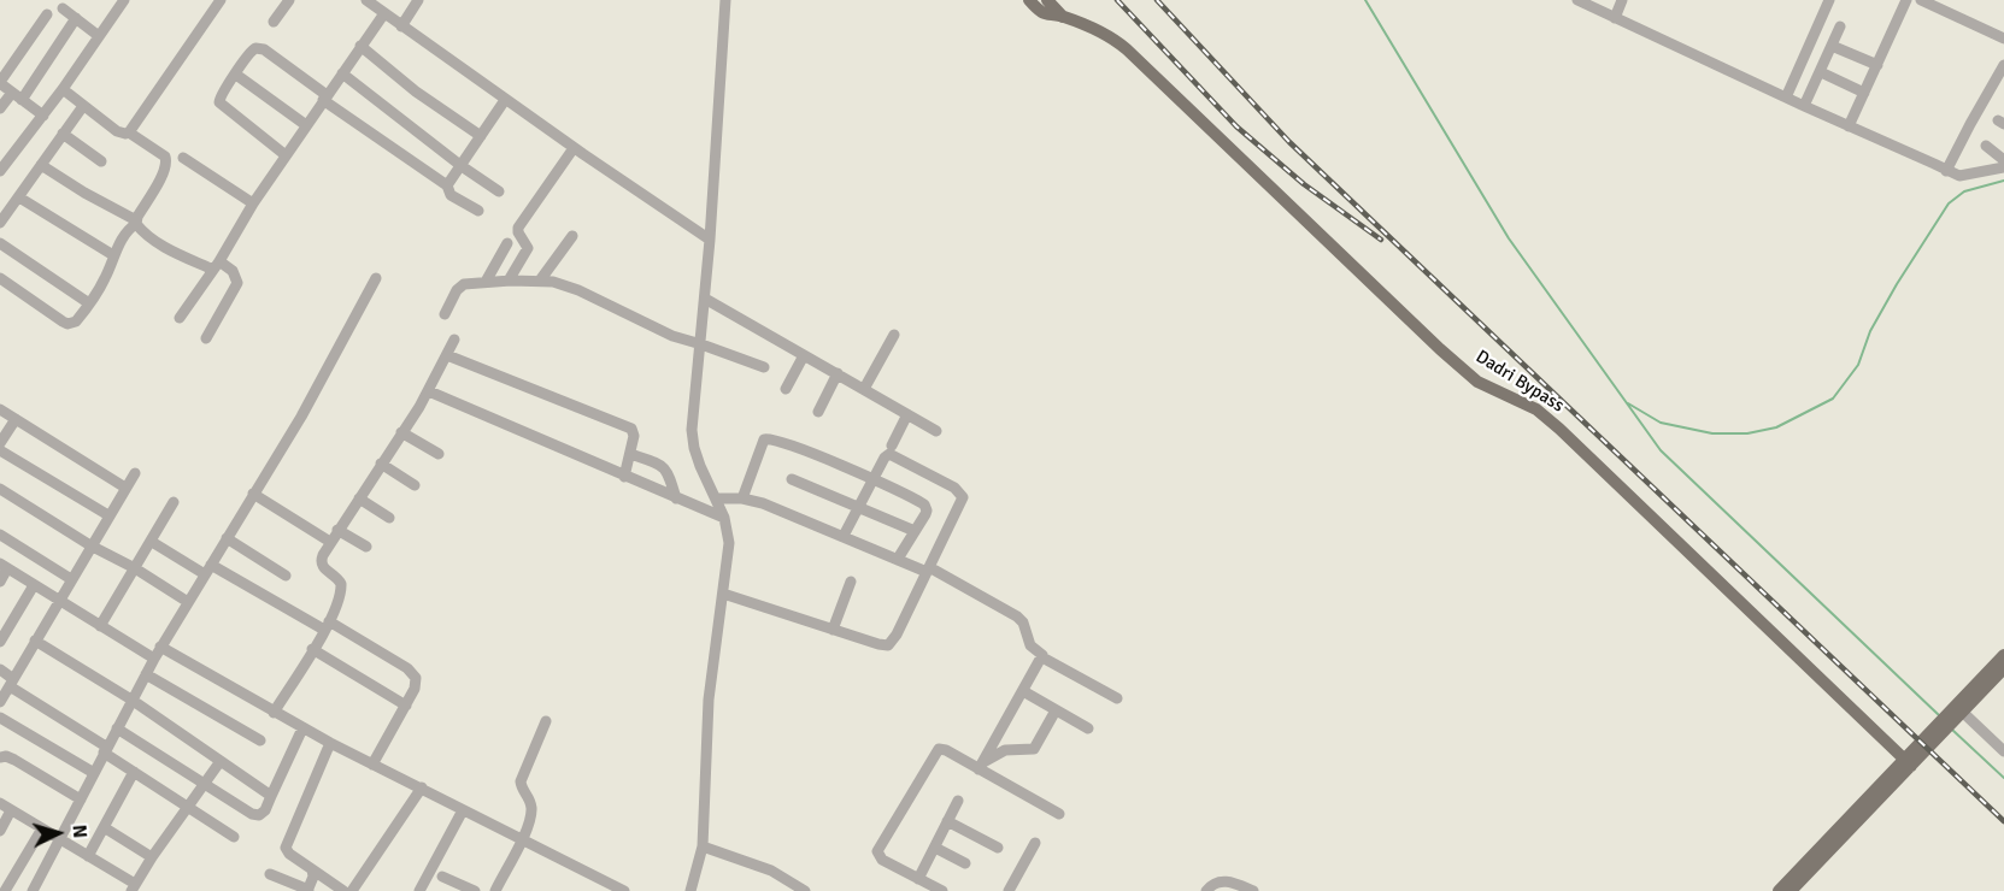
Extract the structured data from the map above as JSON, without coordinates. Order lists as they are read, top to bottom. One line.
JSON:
{"streets":{"main road":["Dadri Bypass"]},"north":"right"}
